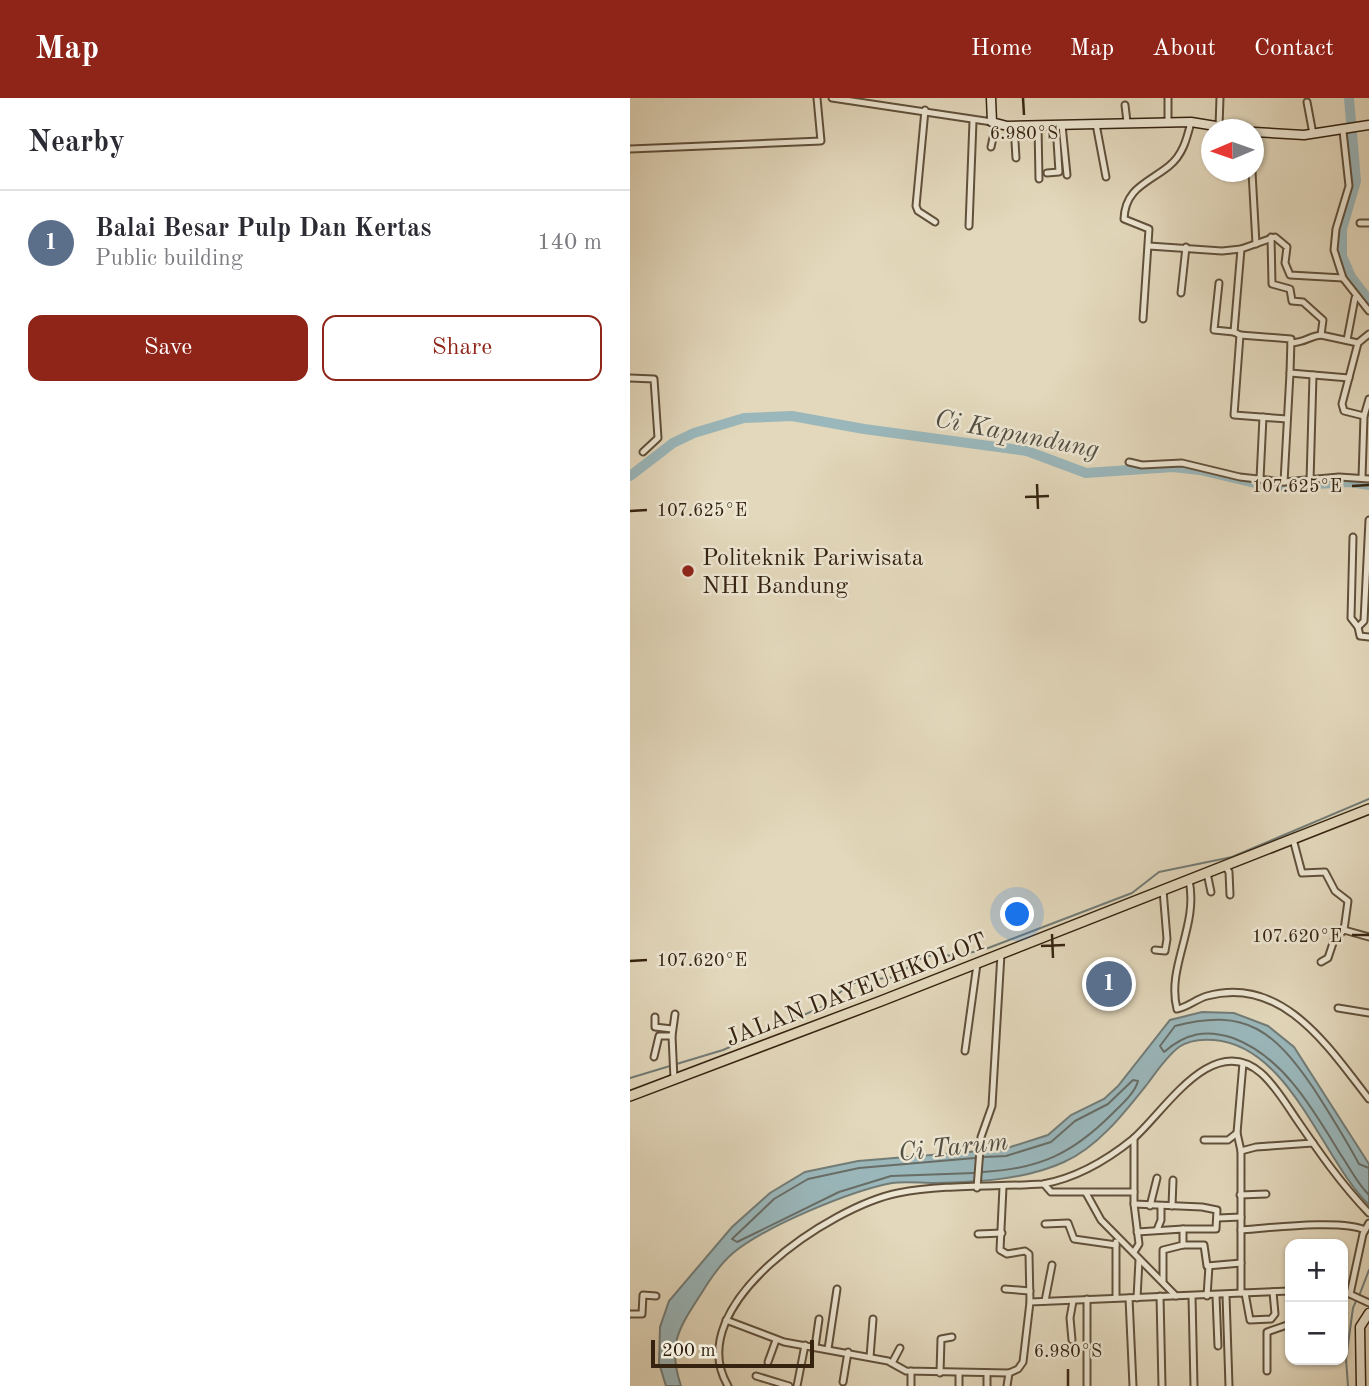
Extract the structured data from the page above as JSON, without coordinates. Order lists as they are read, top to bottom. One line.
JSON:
{"streets":{"main road":["JALAN DAYEUHKOLOT"]},"water":["Ci Kapundung","Ci Tarum"],"places":["Politeknik Pariwisata NHI Bandung"],"scale_bar":"200 m","north":"left","page":{"header":"Map","nav":["Home","Map","About","Contact"],"heading":"Nearby","list":[{"mark":"1","name":"Balai Besar Pulp Dan Kertas","note":"Public building","value":"140 m"}],"buttons":["Save","Share"],"pins":"1","map_buttons":["+","−"],"scale":"200 m"},"coordinates":["6.980°S","107.625°E","107.620°E"]}
